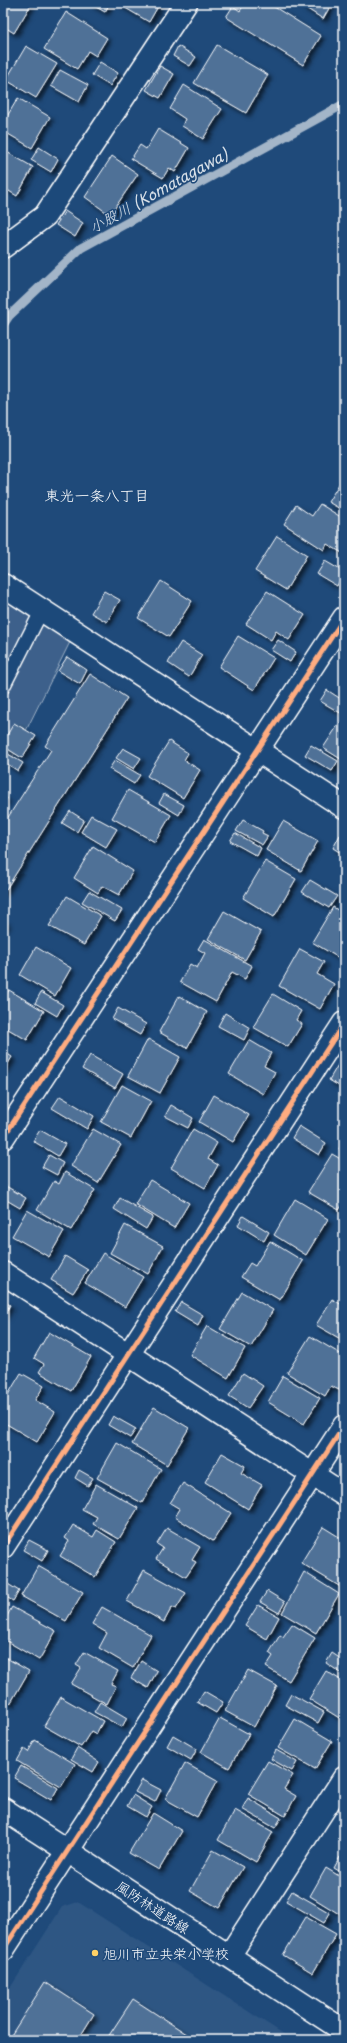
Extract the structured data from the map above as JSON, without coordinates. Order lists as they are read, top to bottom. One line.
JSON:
{"streets":{"street":["風防林道路線"]},"districts":["東光一条八丁目"],"water":["小股川 (Komatagawa)"],"places":["旭川市立共栄小学校"]}
